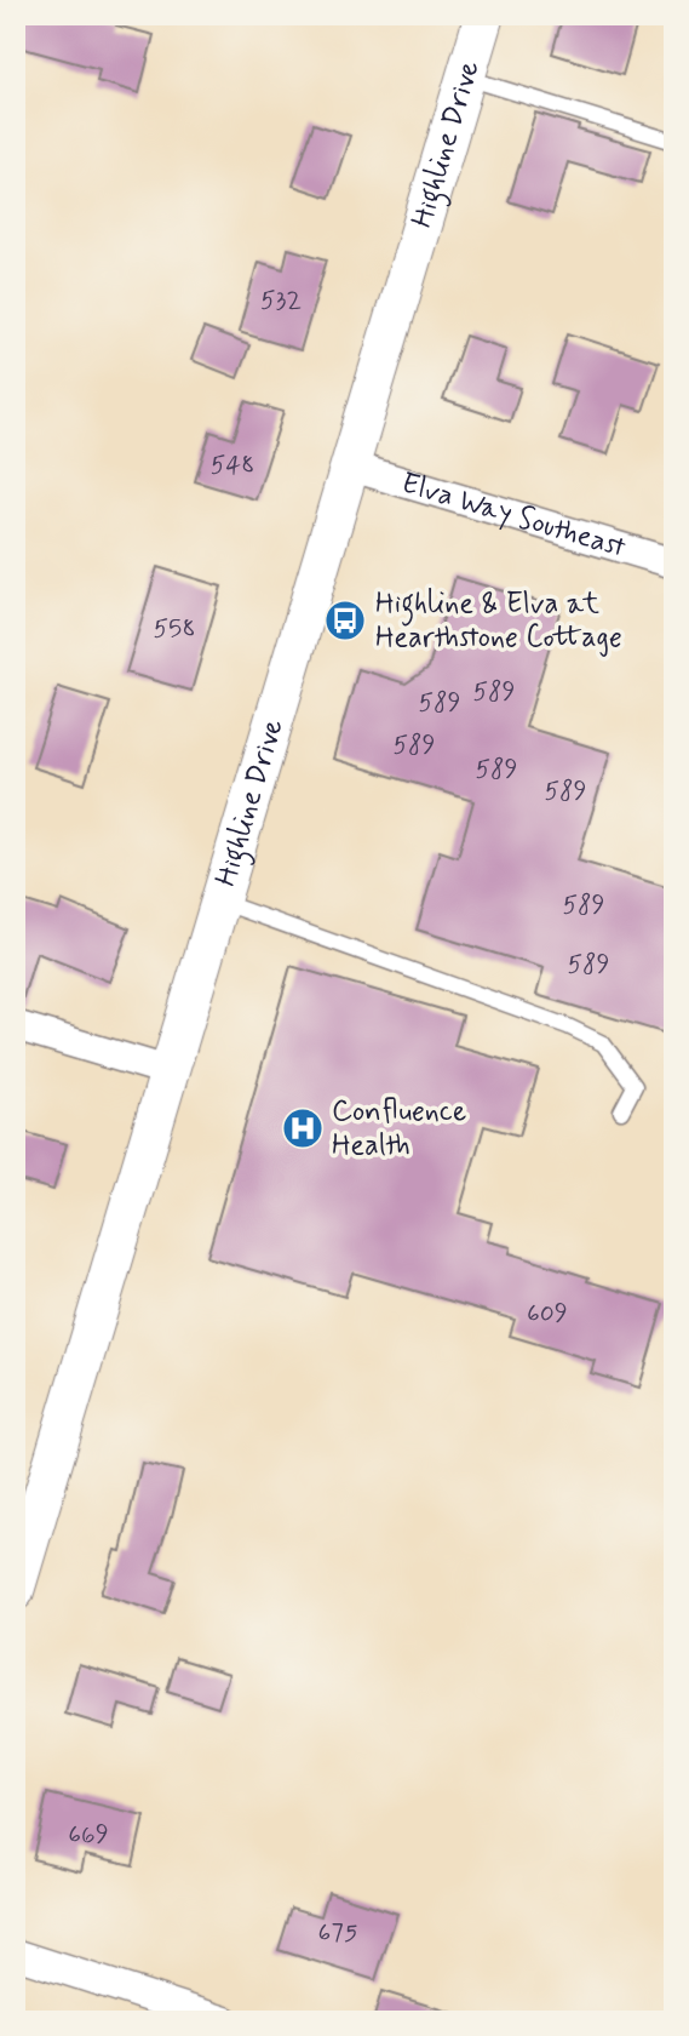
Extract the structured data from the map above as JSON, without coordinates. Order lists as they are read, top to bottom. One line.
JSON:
{"streets":{"street":["Highline Drive","Elva Way Southeast"]},"crossings":[["Highline Drive","Elva Way Southeast"]],"places":{"bus stop":["Highline & Elva at Hearthstone Cottage"],"hospital":["Confluence Health"]},"house_numbers":["532","548","558","589","589","589","589","589","589","589","609","669","675"]}
